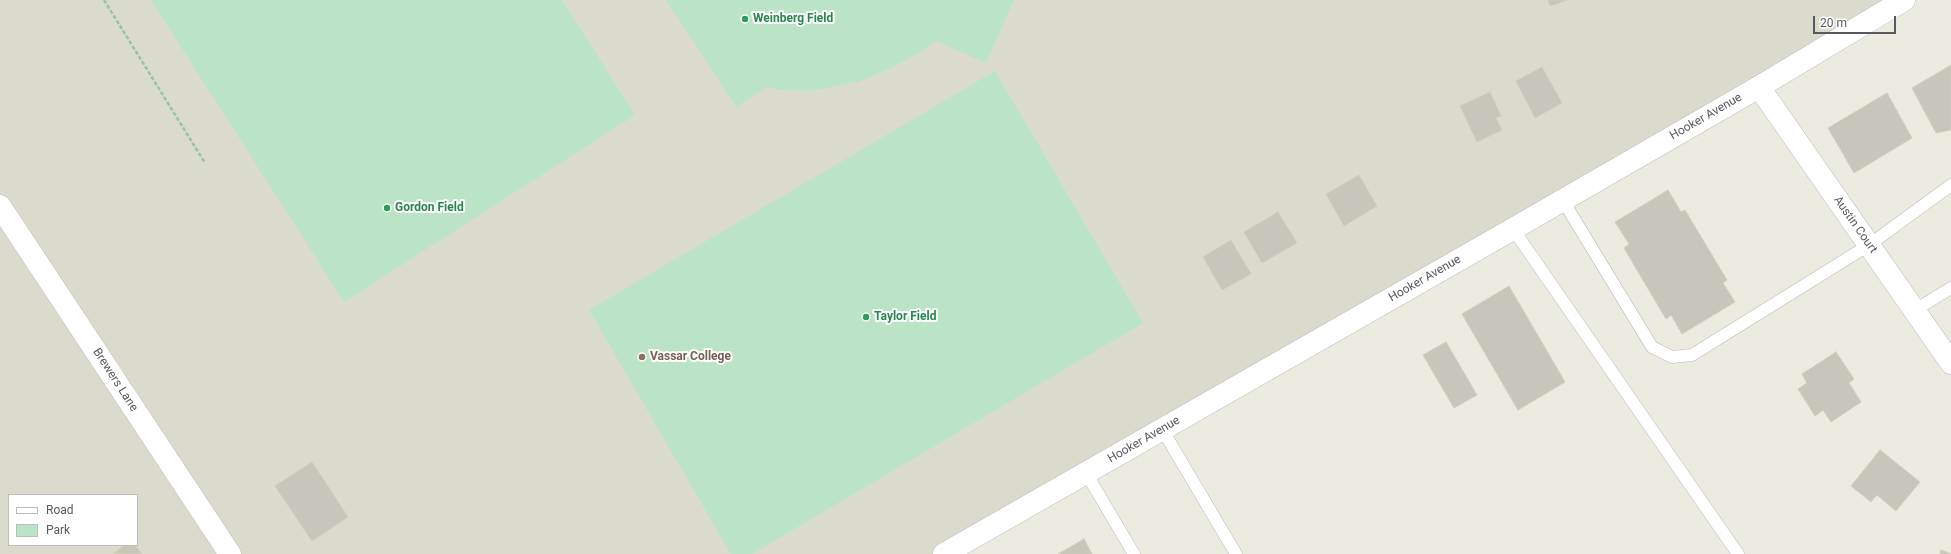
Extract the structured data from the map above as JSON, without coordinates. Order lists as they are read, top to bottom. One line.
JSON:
{"streets":{"street":["Hooker Avenue","Austin Court","Brewers Lane"]},"crossings":[["Hooker Avenue","Austin Court"]],"places":["Weinberg Field","Gordon Field","Taylor Field","Vassar College"],"legend":["Road","Park"],"scale_bar":"20 m"}
